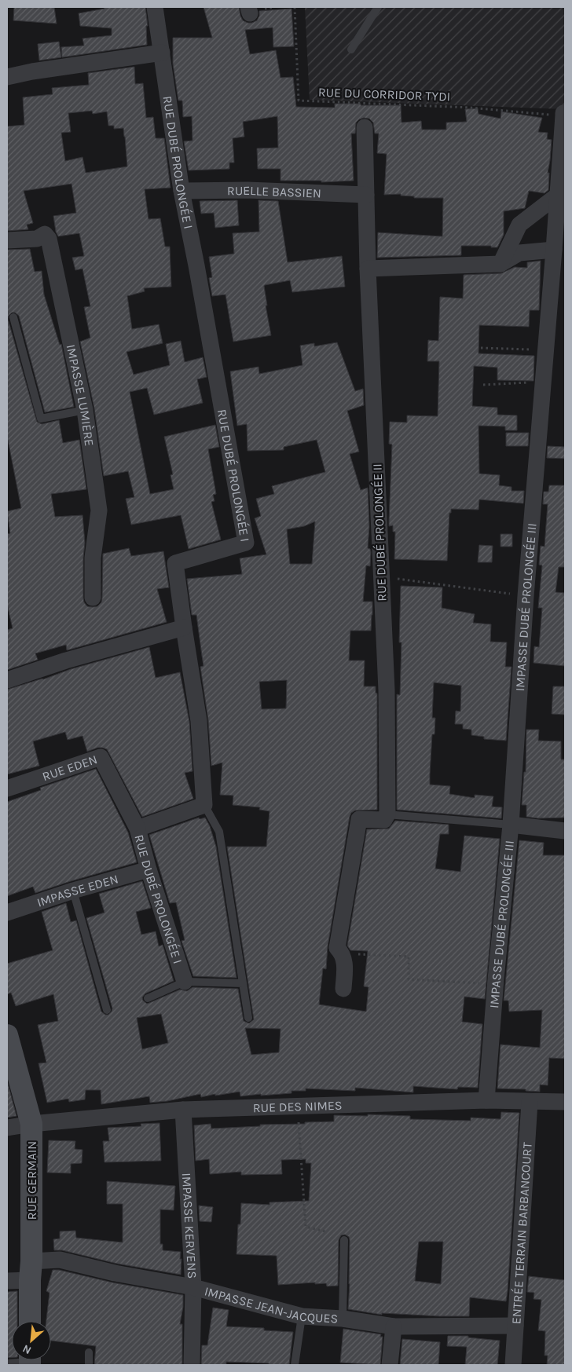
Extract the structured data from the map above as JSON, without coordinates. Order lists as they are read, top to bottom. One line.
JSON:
{"streets":{"street":["RUE DUBÉ PROLONGÉE I","RUELLE BASSIEN","IMPASSE LUMIÈRE","RUE DUBÉ PROLONGÉE II","IMPASSE DUBÉ PROLONGÉE III","RUE EDEN","IMPASSE EDEN","RUE DES NIMES","RUE GERMAIN","IMPASSE KERVENS","ENTRÉE TERRAIN BARBANCOURT","IMPASSE JEAN-JACQUES"],"path":["RUE DU CORRIDOR TYDI"]},"crossings":[["RUE DU CORRIDOR TYDI","IMPASSE DUBÉ PROLONGÉE III"],["RUE DUBÉ PROLONGÉE I","RUELLE BASSIEN"],["RUE DUBÉ PROLONGÉE I","RUE EDEN"],["RUE DUBÉ PROLONGÉE I","IMPASSE EDEN"],["RUELLE BASSIEN","RUE DUBÉ PROLONGÉE II"],["IMPASSE DUBÉ PROLONGÉE III","RUE DES NIMES"],["RUE DES NIMES","RUE GERMAIN"],["RUE DES NIMES","IMPASSE KERVENS"],["RUE DES NIMES","ENTRÉE TERRAIN BARBANCOURT"],["RUE GERMAIN","IMPASSE JEAN-JACQUES"],["IMPASSE KERVENS","IMPASSE JEAN-JACQUES"],["ENTRÉE TERRAIN BARBANCOURT","IMPASSE JEAN-JACQUES"]],"north":"bottom left"}
